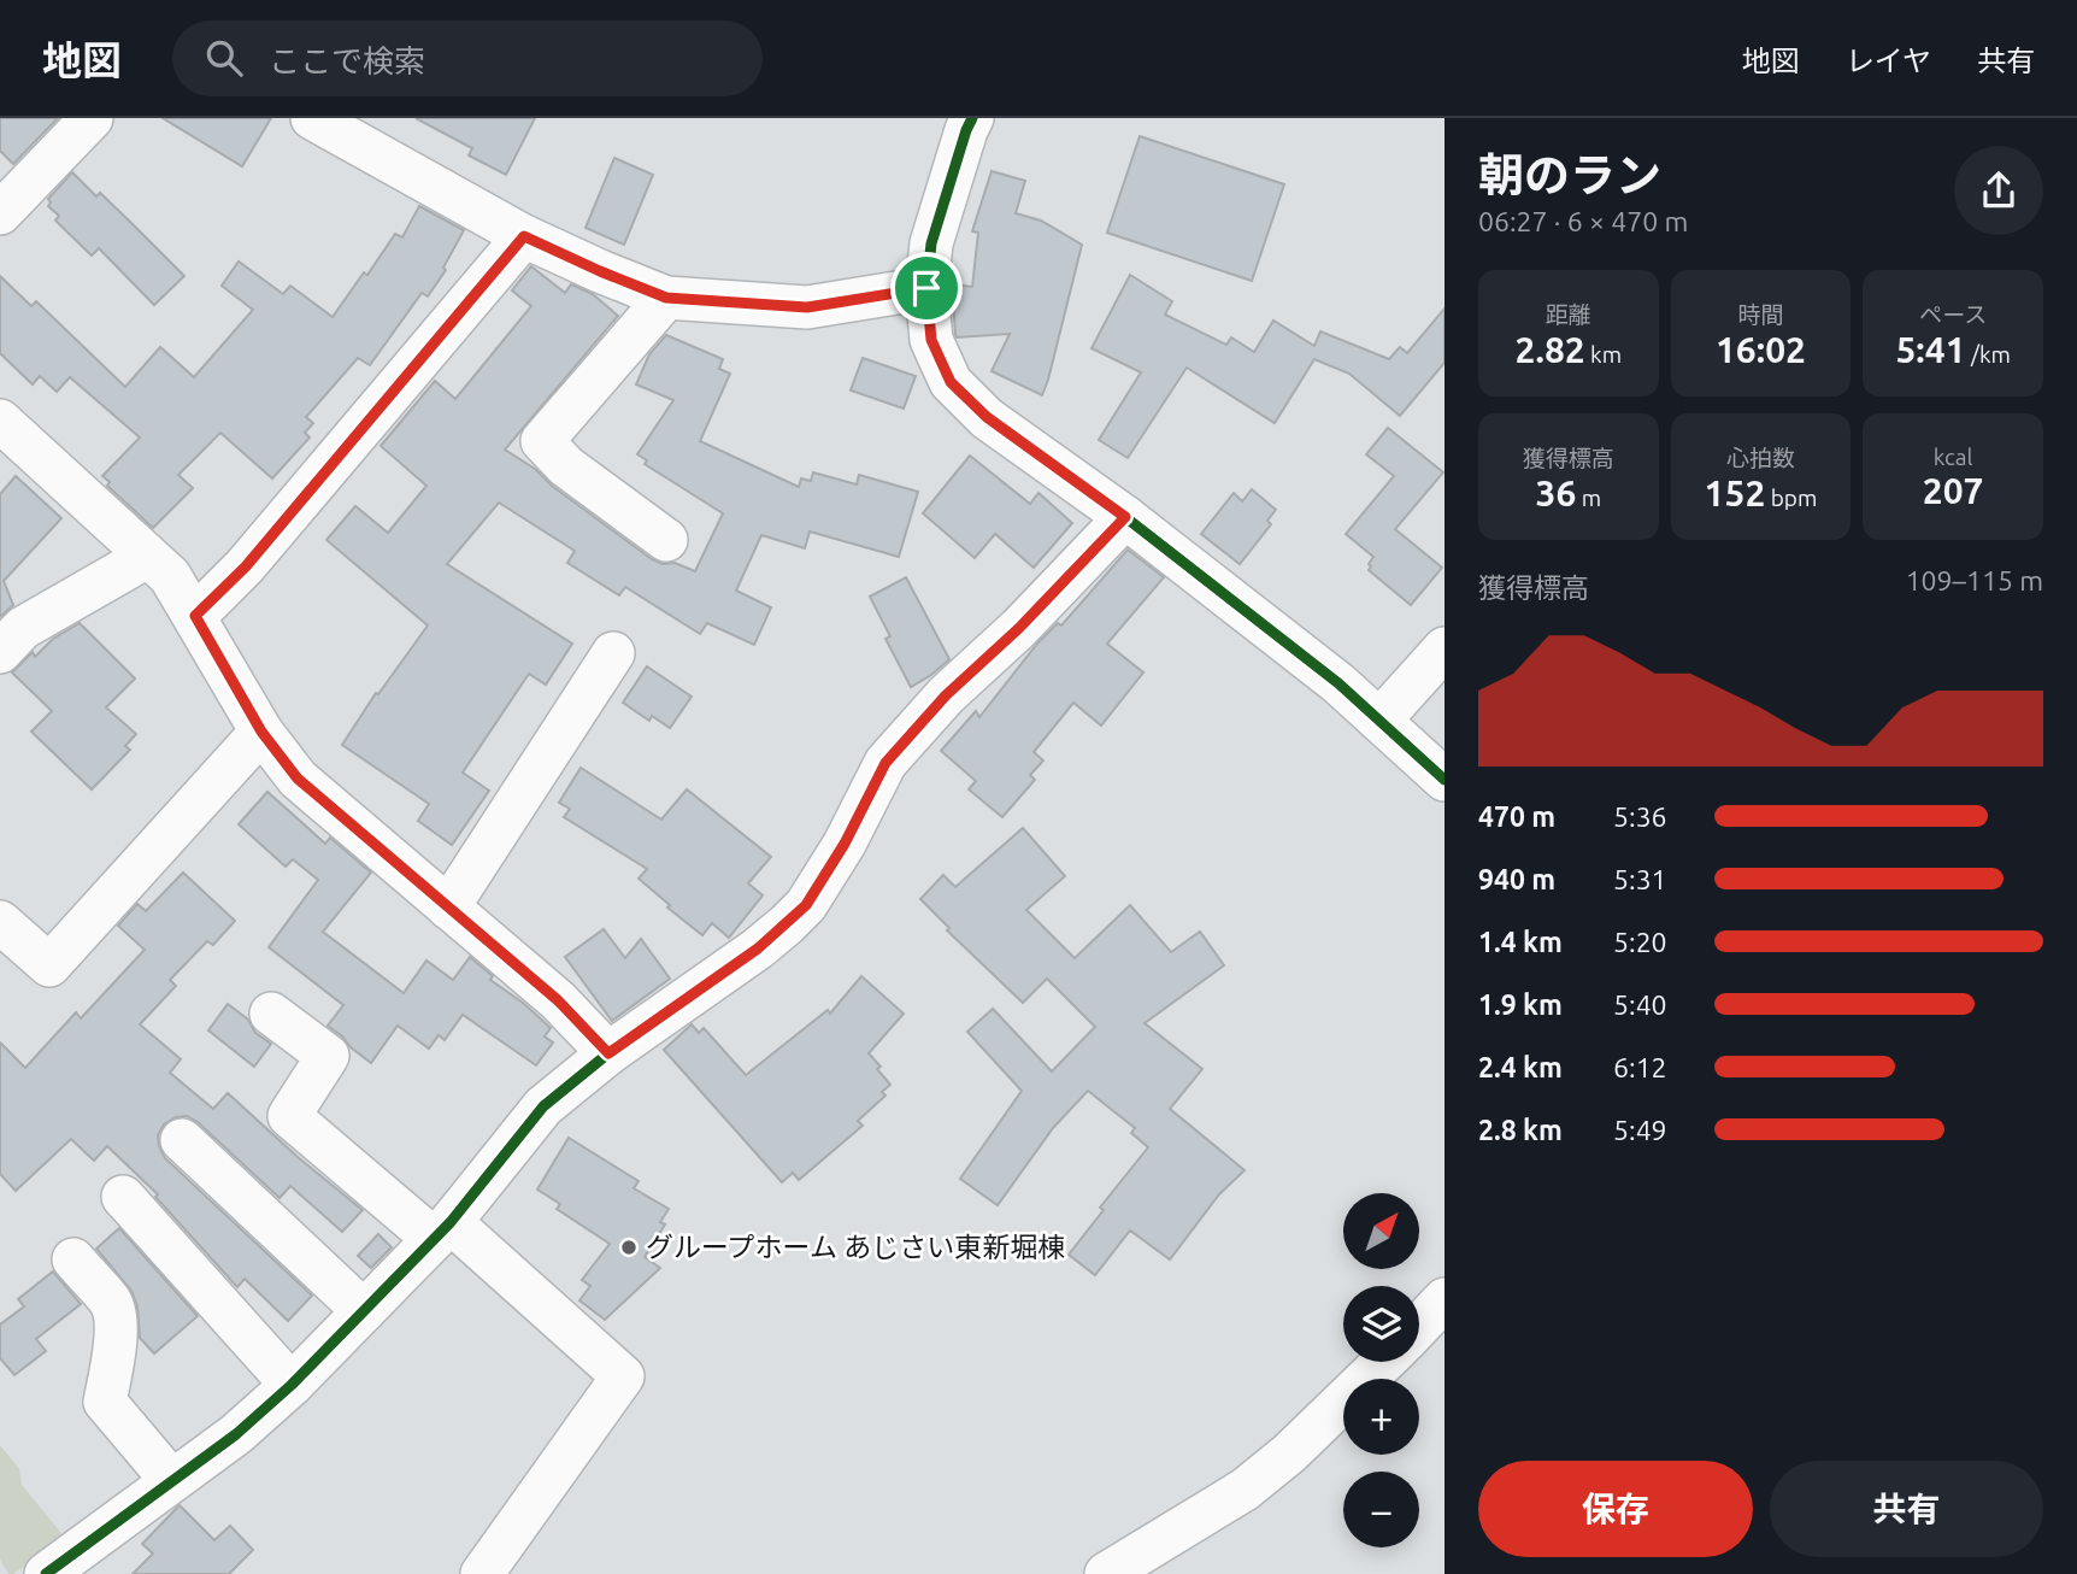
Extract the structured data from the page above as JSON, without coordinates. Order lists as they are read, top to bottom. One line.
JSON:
{"places":["グループホーム あじさい東新堀棟"],"north":"top right","page":{"header":"地図","search":"ここで検索","nav":["地図","レイヤ","共有"],"heading":["朝のラン","06:27 · 6 × 470 m"],"stats":[["距離","2.82 km"],["時間","16:02"],["ペース","5:41 /km"],["獲得標高","36 m"],["心拍数","152 bpm"],["kcal","207"]],"chart":["獲得標高","109–115 m"],"list":[{"name":"470 m","note":"5:36"},{"name":"940 m","note":"5:31"},{"name":"1.4 km","note":"5:20"},{"name":"1.9 km","note":"5:40"},{"name":"2.4 km","note":"6:12"},{"name":"2.8 km","note":"5:49"}],"map_buttons":["+","−"],"buttons":["保存","共有"]}}
